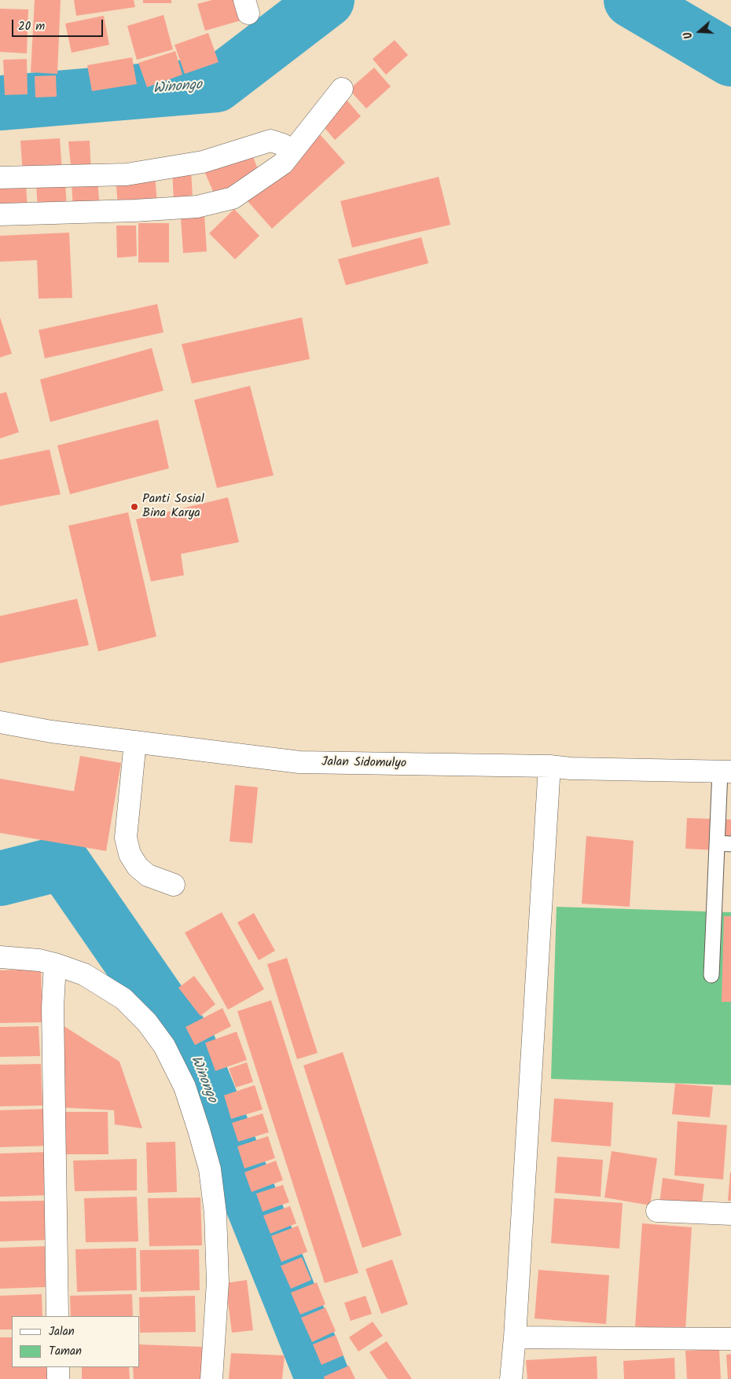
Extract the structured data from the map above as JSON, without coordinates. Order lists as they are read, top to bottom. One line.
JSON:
{"streets":{"street":["Jalan Sidomulyo"]},"water":["Winongo"],"places":["Panti Sosial Bina Karya"],"legend":["Jalan","Taman"],"scale_bar":"20 m","north":"left"}
